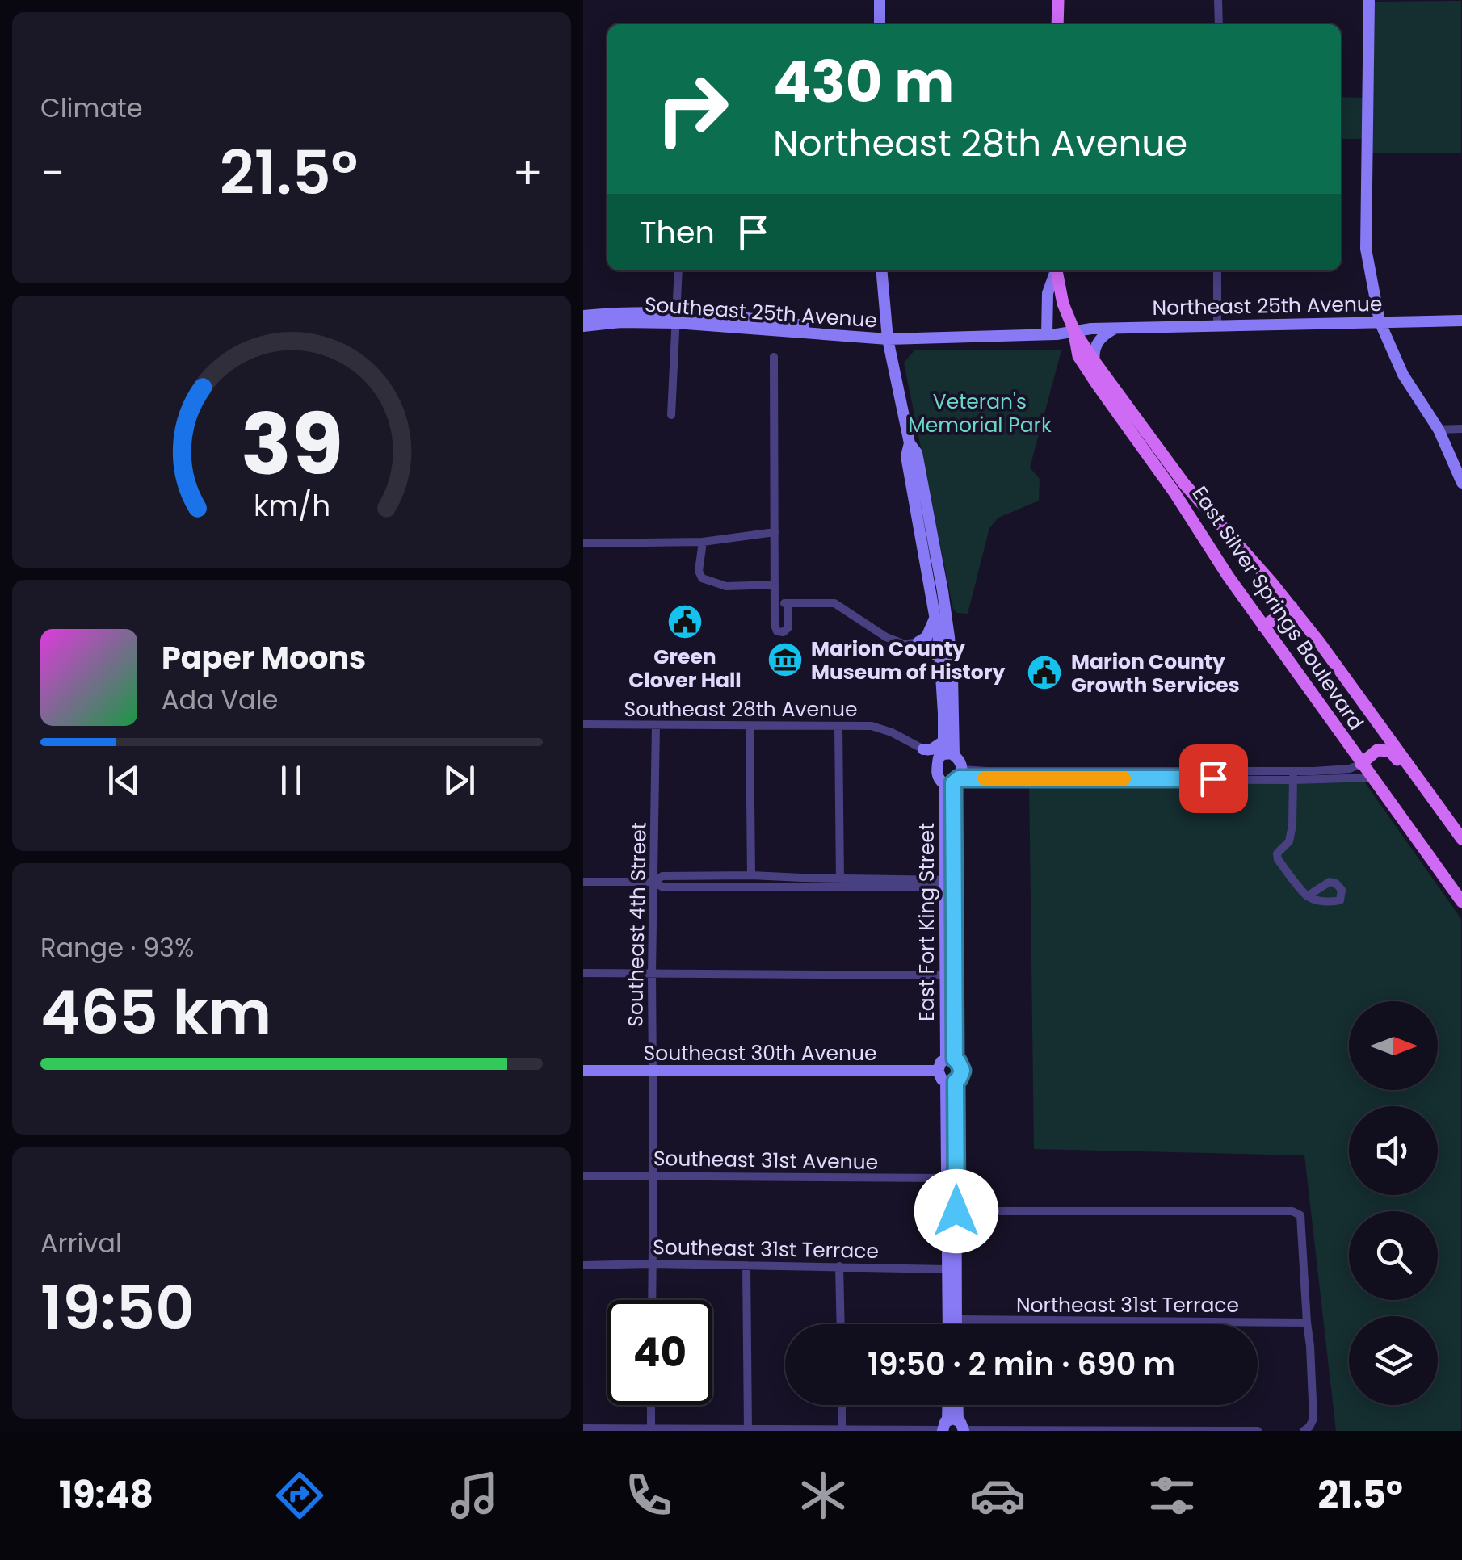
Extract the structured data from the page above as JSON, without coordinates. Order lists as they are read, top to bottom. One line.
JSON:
{"streets":{"main road":["East Silver Springs Boulevard"],"street":["Northeast 25th Avenue","Southeast 25th Avenue","Southeast 28th Avenue","East Fort King Street","Southeast 4th Street","Southeast 30th Avenue","Southeast 31st Avenue","Southeast 31st Terrace","Northeast 31st Terrace"]},"crossings":[["Northeast 25th Avenue","Southeast 25th Avenue"],["Northeast 25th Avenue","East Silver Springs Boulevard"],["Southeast 25th Avenue","East Silver Springs Boulevard"],["Southeast 28th Avenue","Southeast 4th Street"],["East Fort King Street","Southeast 30th Avenue"],["East Fort King Street","Southeast 31st Avenue"],["East Fort King Street","Southeast 31st Terrace"],["East Fort King Street","Northeast 31st Terrace"],["Southeast 4th Street","Southeast 30th Avenue"],["Southeast 4th Street","Southeast 31st Avenue"],["Southeast 4th Street","Southeast 31st Terrace"]],"parks":["Veteran's Memorial Park"],"places":{"public building":["Green Clover Hall","Marion County Growth Services"],"museum":["Marion County Museum of History"]},"north":"right","page":{"tile":["Climate",["Range · 93%","465 km"],["Arrival","19:50"]],"turn":["430 m","Northeast 28th Avenue"],"heat":["−","21.5°","+"],"then":"Then","song":["Paper Moons","Ada Vale"],"limit":"40","trip":"19:50 · 2 min · 690 m","tabs":["19:48","21.5°"],"gauge":["39","km/h"]}}
